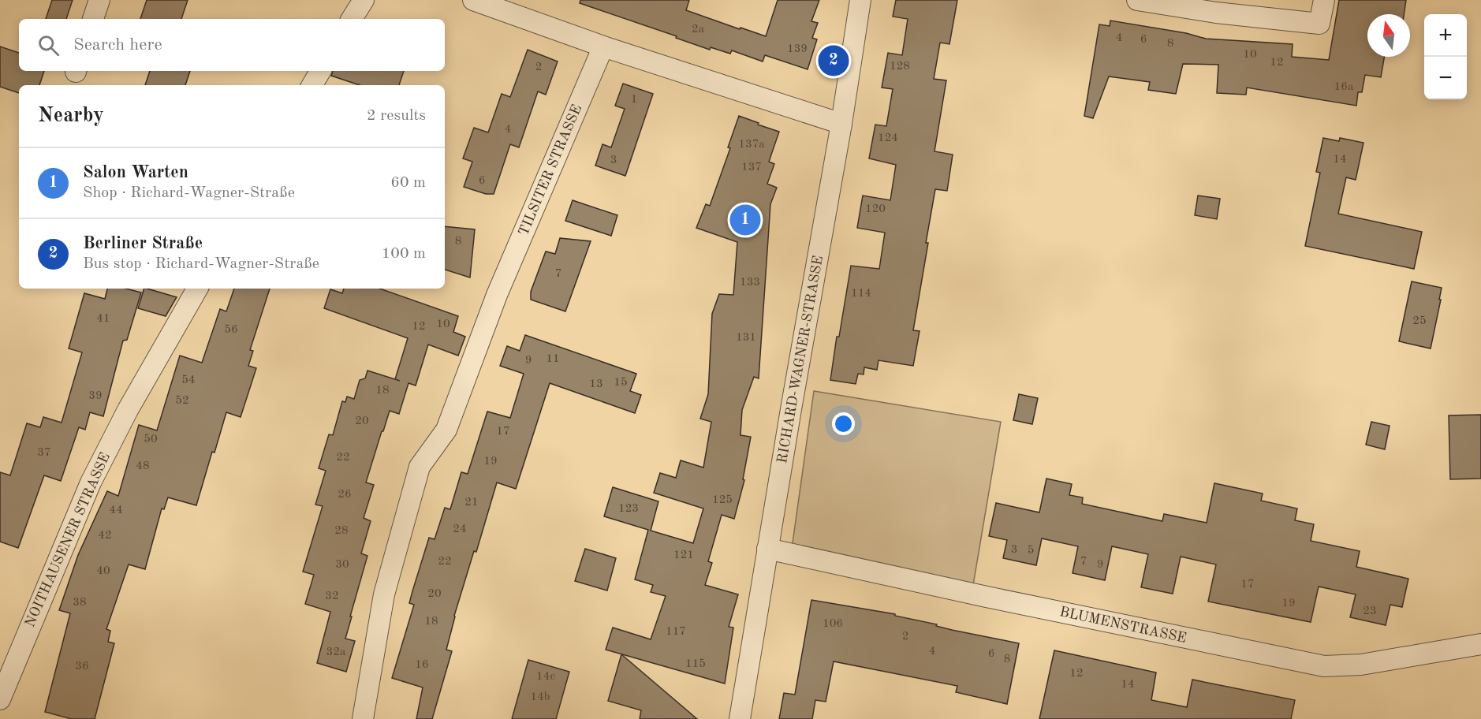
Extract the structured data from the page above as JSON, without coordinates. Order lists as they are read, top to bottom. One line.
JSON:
{"streets":{"street":["TILSITER STRASSE","RICHARD-WAGNER-STRASSE","NOITHAUSENER STRASSE","BLUMENSTRASSE"]},"crossings":[["RICHARD-WAGNER-STRASSE","BLUMENSTRASSE"]],"house_numbers":["2a","4","6","8","139","10","12","128","2","16a","1","4","124","137a","14","3","137","6","120","8","7","133","114","41","25","10","12","56","131","11","9","54","15","13","18","39","52","20","17","50","37","22","19","48","26","125","21","123","44","24","28","42","3","5","121","22","7","30","9","40","17","20","32","38","19","23","18","106","117","2","4","32a","6","8","115","16","36","12","14c","14","14b"],"north":"top","page":{"map_buttons":["+","−"],"search":"Search here","pins":["2","1"],"heading":["Nearby","2 results"],"list":[{"mark":"1","name":"Salon Warten","note":"Shop · Richard-Wagner-Straße","value":"60 m"},{"mark":"2","name":"Berliner Straße","note":"Bus stop · Richard-Wagner-Straße","value":"100 m"}]}}
